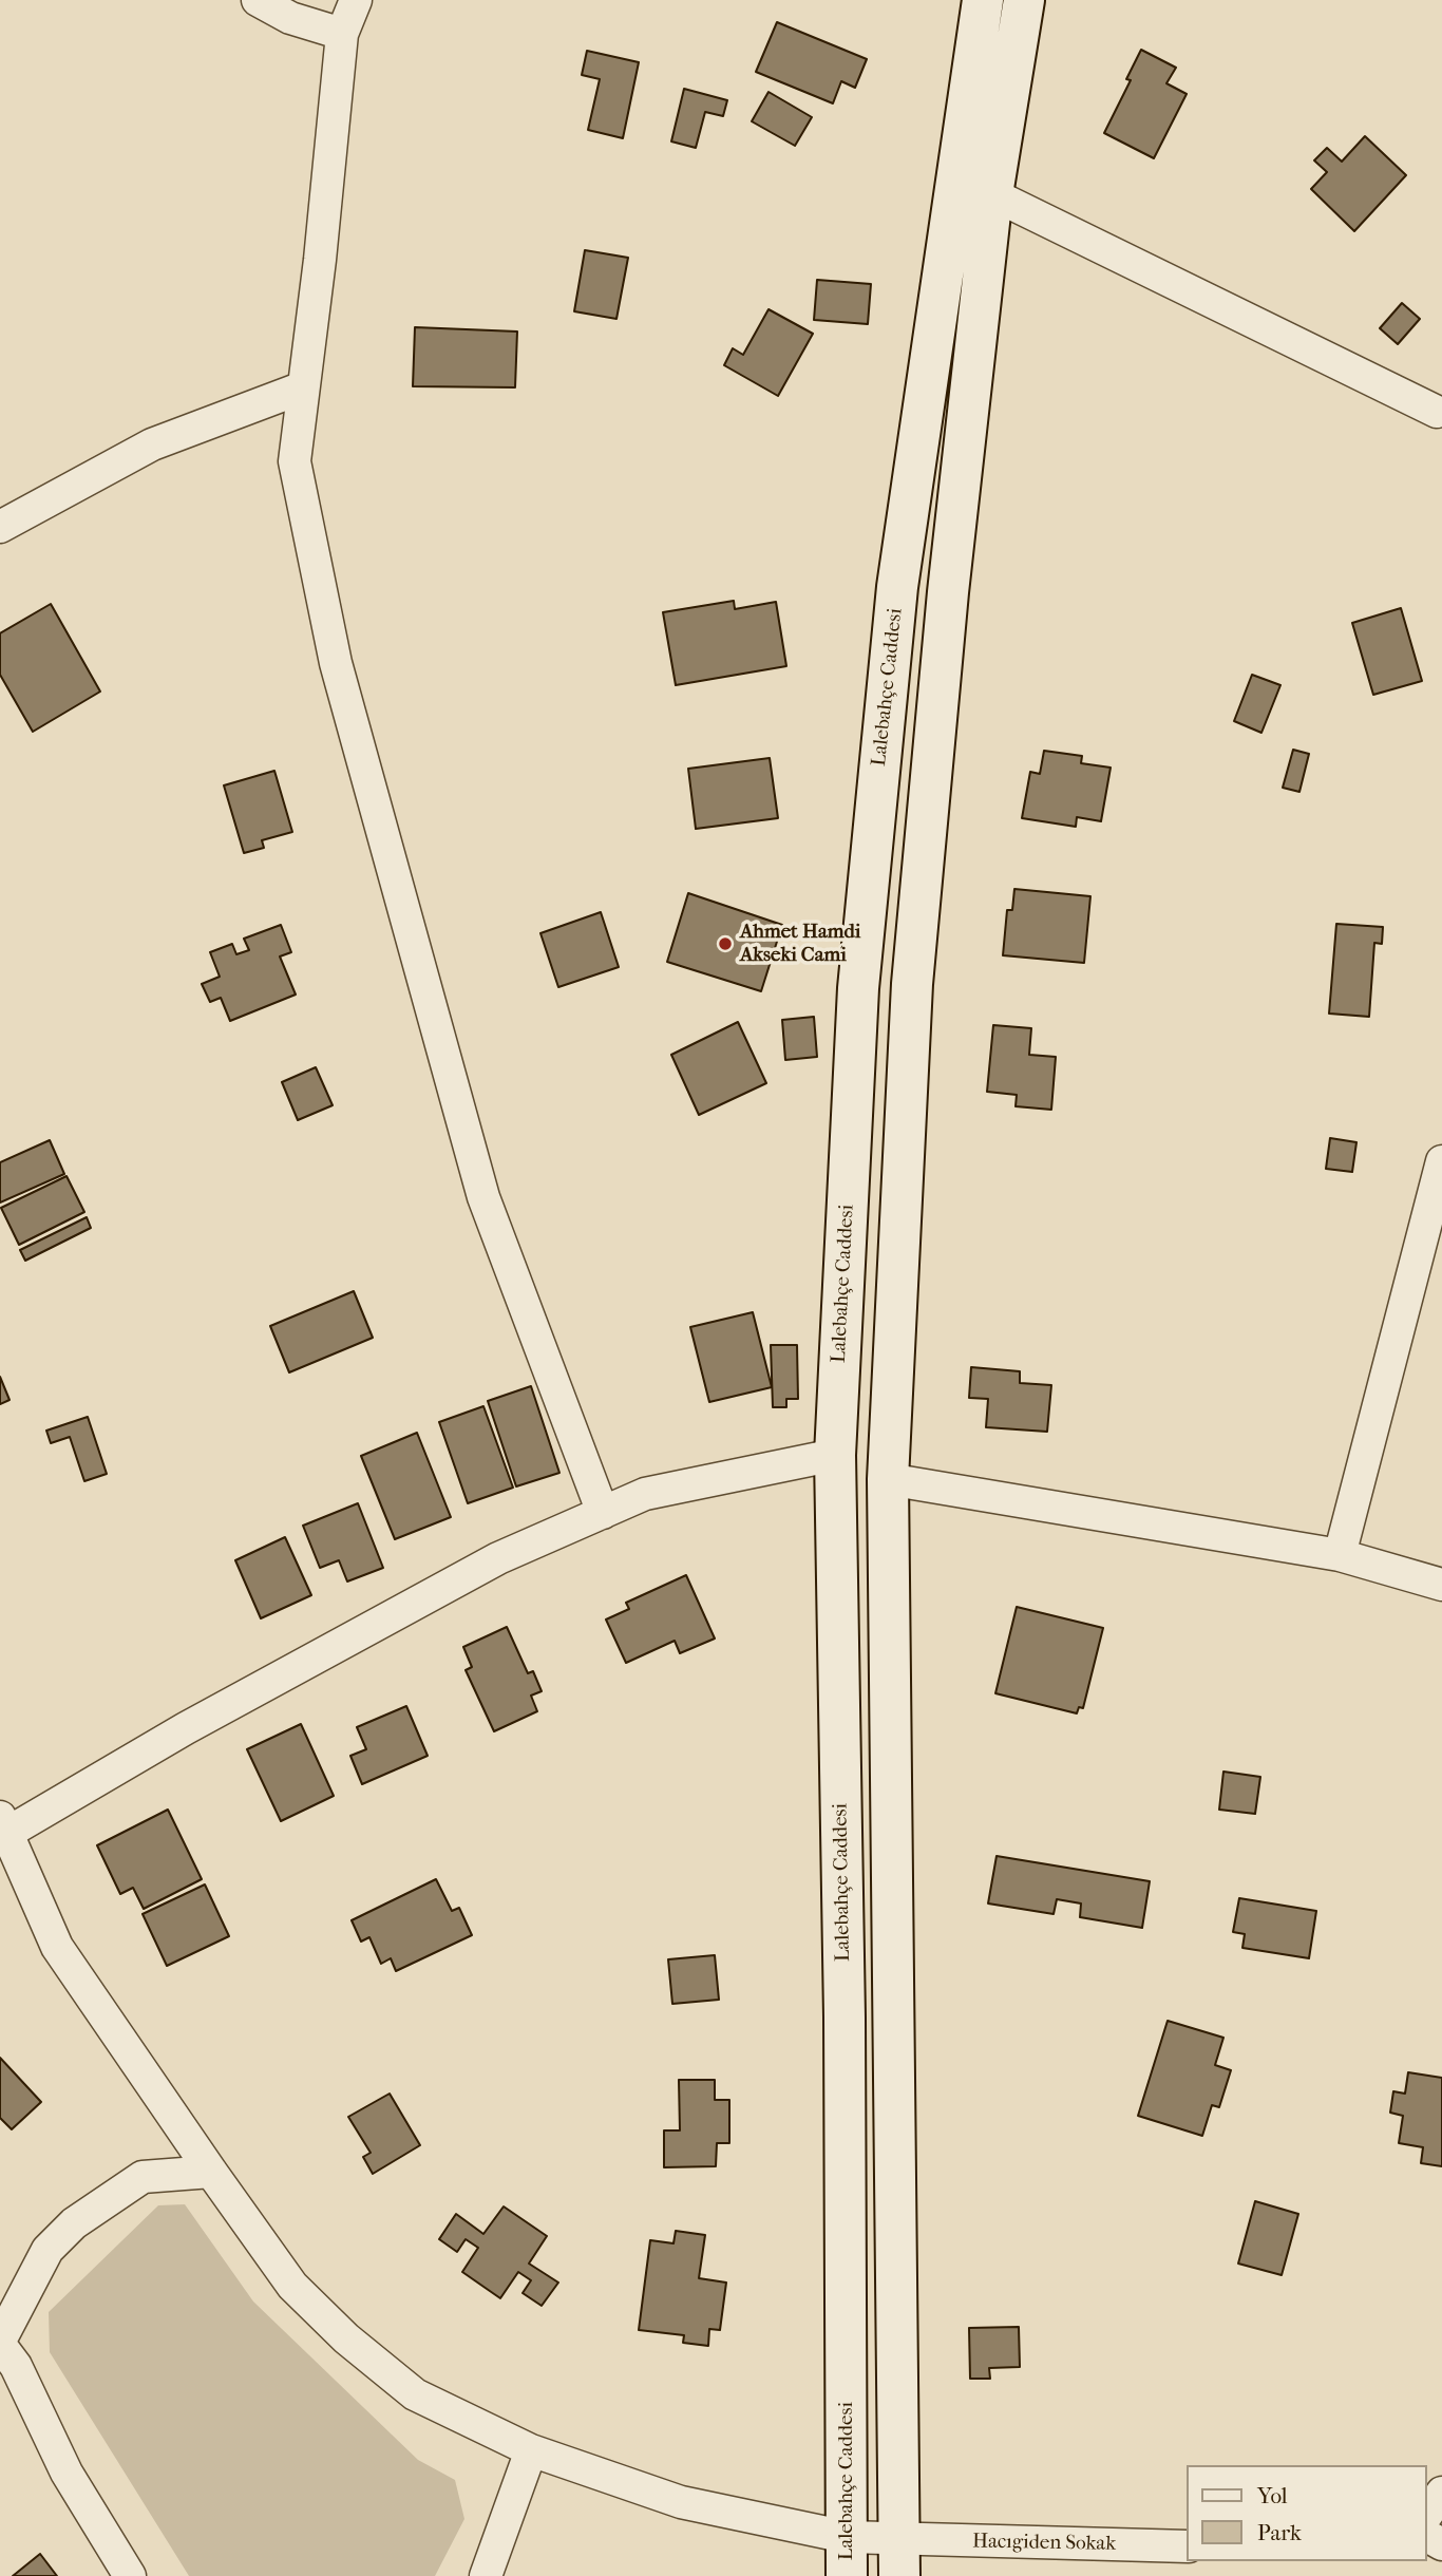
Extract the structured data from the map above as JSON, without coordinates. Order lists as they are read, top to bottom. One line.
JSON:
{"streets":{"street":["Lalebahçe Caddesi","Hacıgiden Sokak"]},"crossings":[["Lalebahçe Caddesi","Hacıgiden Sokak"]],"places":["Ahmet Hamdi Akseki Cami"],"legend":["Yol","Park"]}
